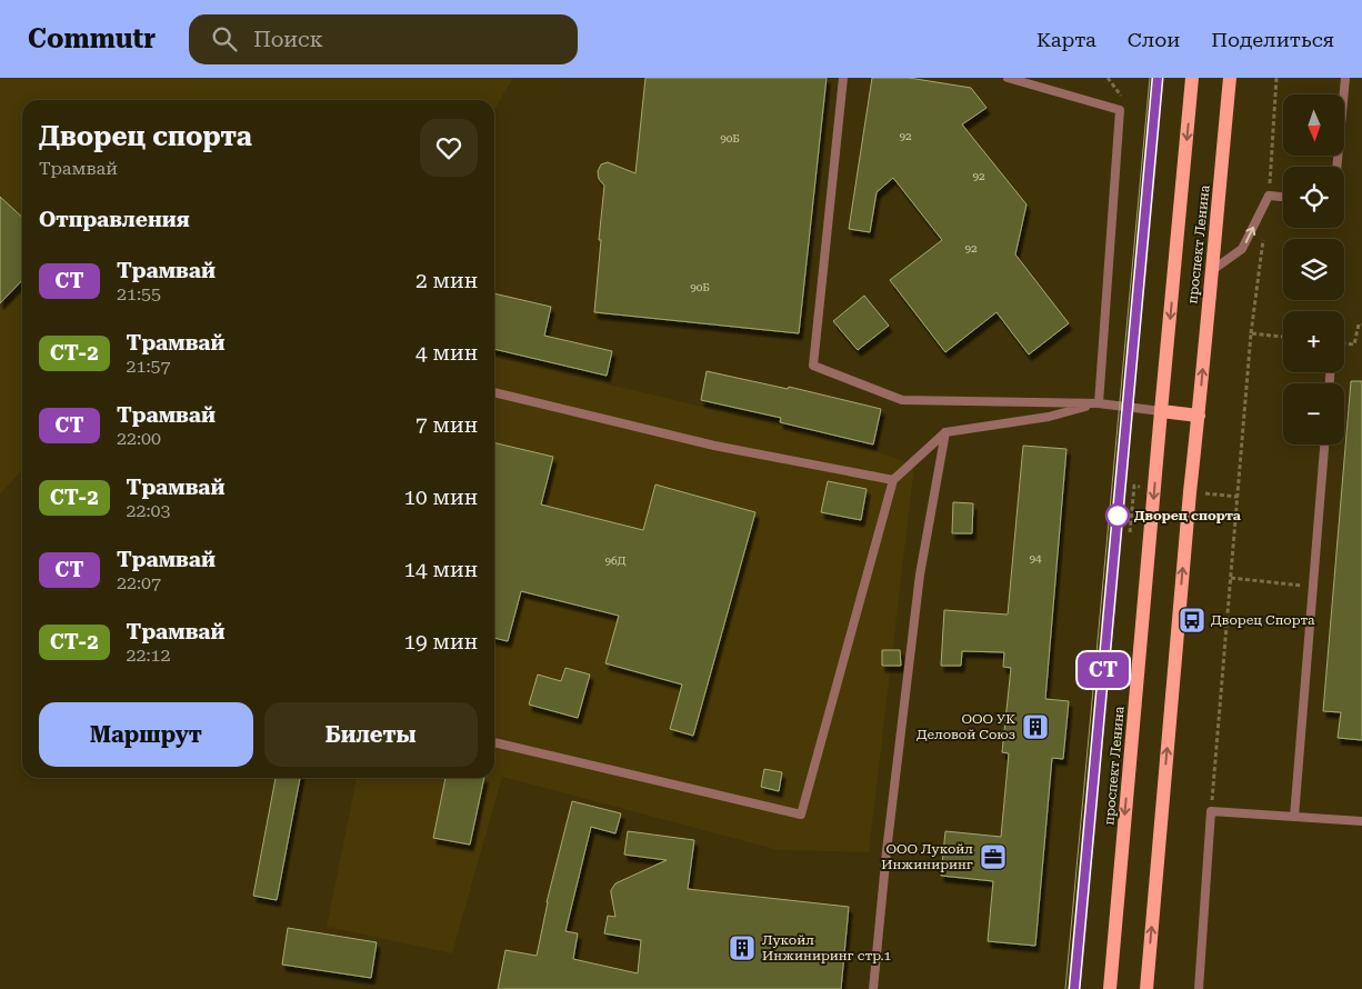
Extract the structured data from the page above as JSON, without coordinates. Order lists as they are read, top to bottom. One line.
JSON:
{"streets":{"main road":["проспект Ленина"]},"places":{"other":["Дворец спорта"],"bus stop":["Дворец Спорта"],"building":["ООО УК Деловой Союз","Лукойл Инжиниринг стр.1"],"office":["ООО Лукойл Инжиниринг"]},"lines":["tram line СТ"],"house_numbers":["92","90Б","92","92","90Б","94","96Д"],"north":"bottom","page":{"header":"Commutr","search":"Поиск","nav":["Карта","Слои","Поделиться"],"on_map":"СТ","map_buttons":["+","−"],"heading":[["Дворец спорта","Трамвай"],"Отправления"],"list":[{"mark":"СТ","name":"Трамвай","note":"21:55","value":"2 мин"},{"mark":"СТ-2","name":"Трамвай","note":"21:57","value":"4 мин"},{"mark":"СТ","name":"Трамвай","note":"22:00","value":"7 мин"},{"mark":"СТ-2","name":"Трамвай","note":"22:03","value":"10 мин"},{"mark":"СТ","name":"Трамвай","note":"22:07","value":"14 мин"},{"mark":"СТ-2","name":"Трамвай","note":"22:12","value":"19 мин"}],"buttons":["Маршрут","Билеты"]}}
